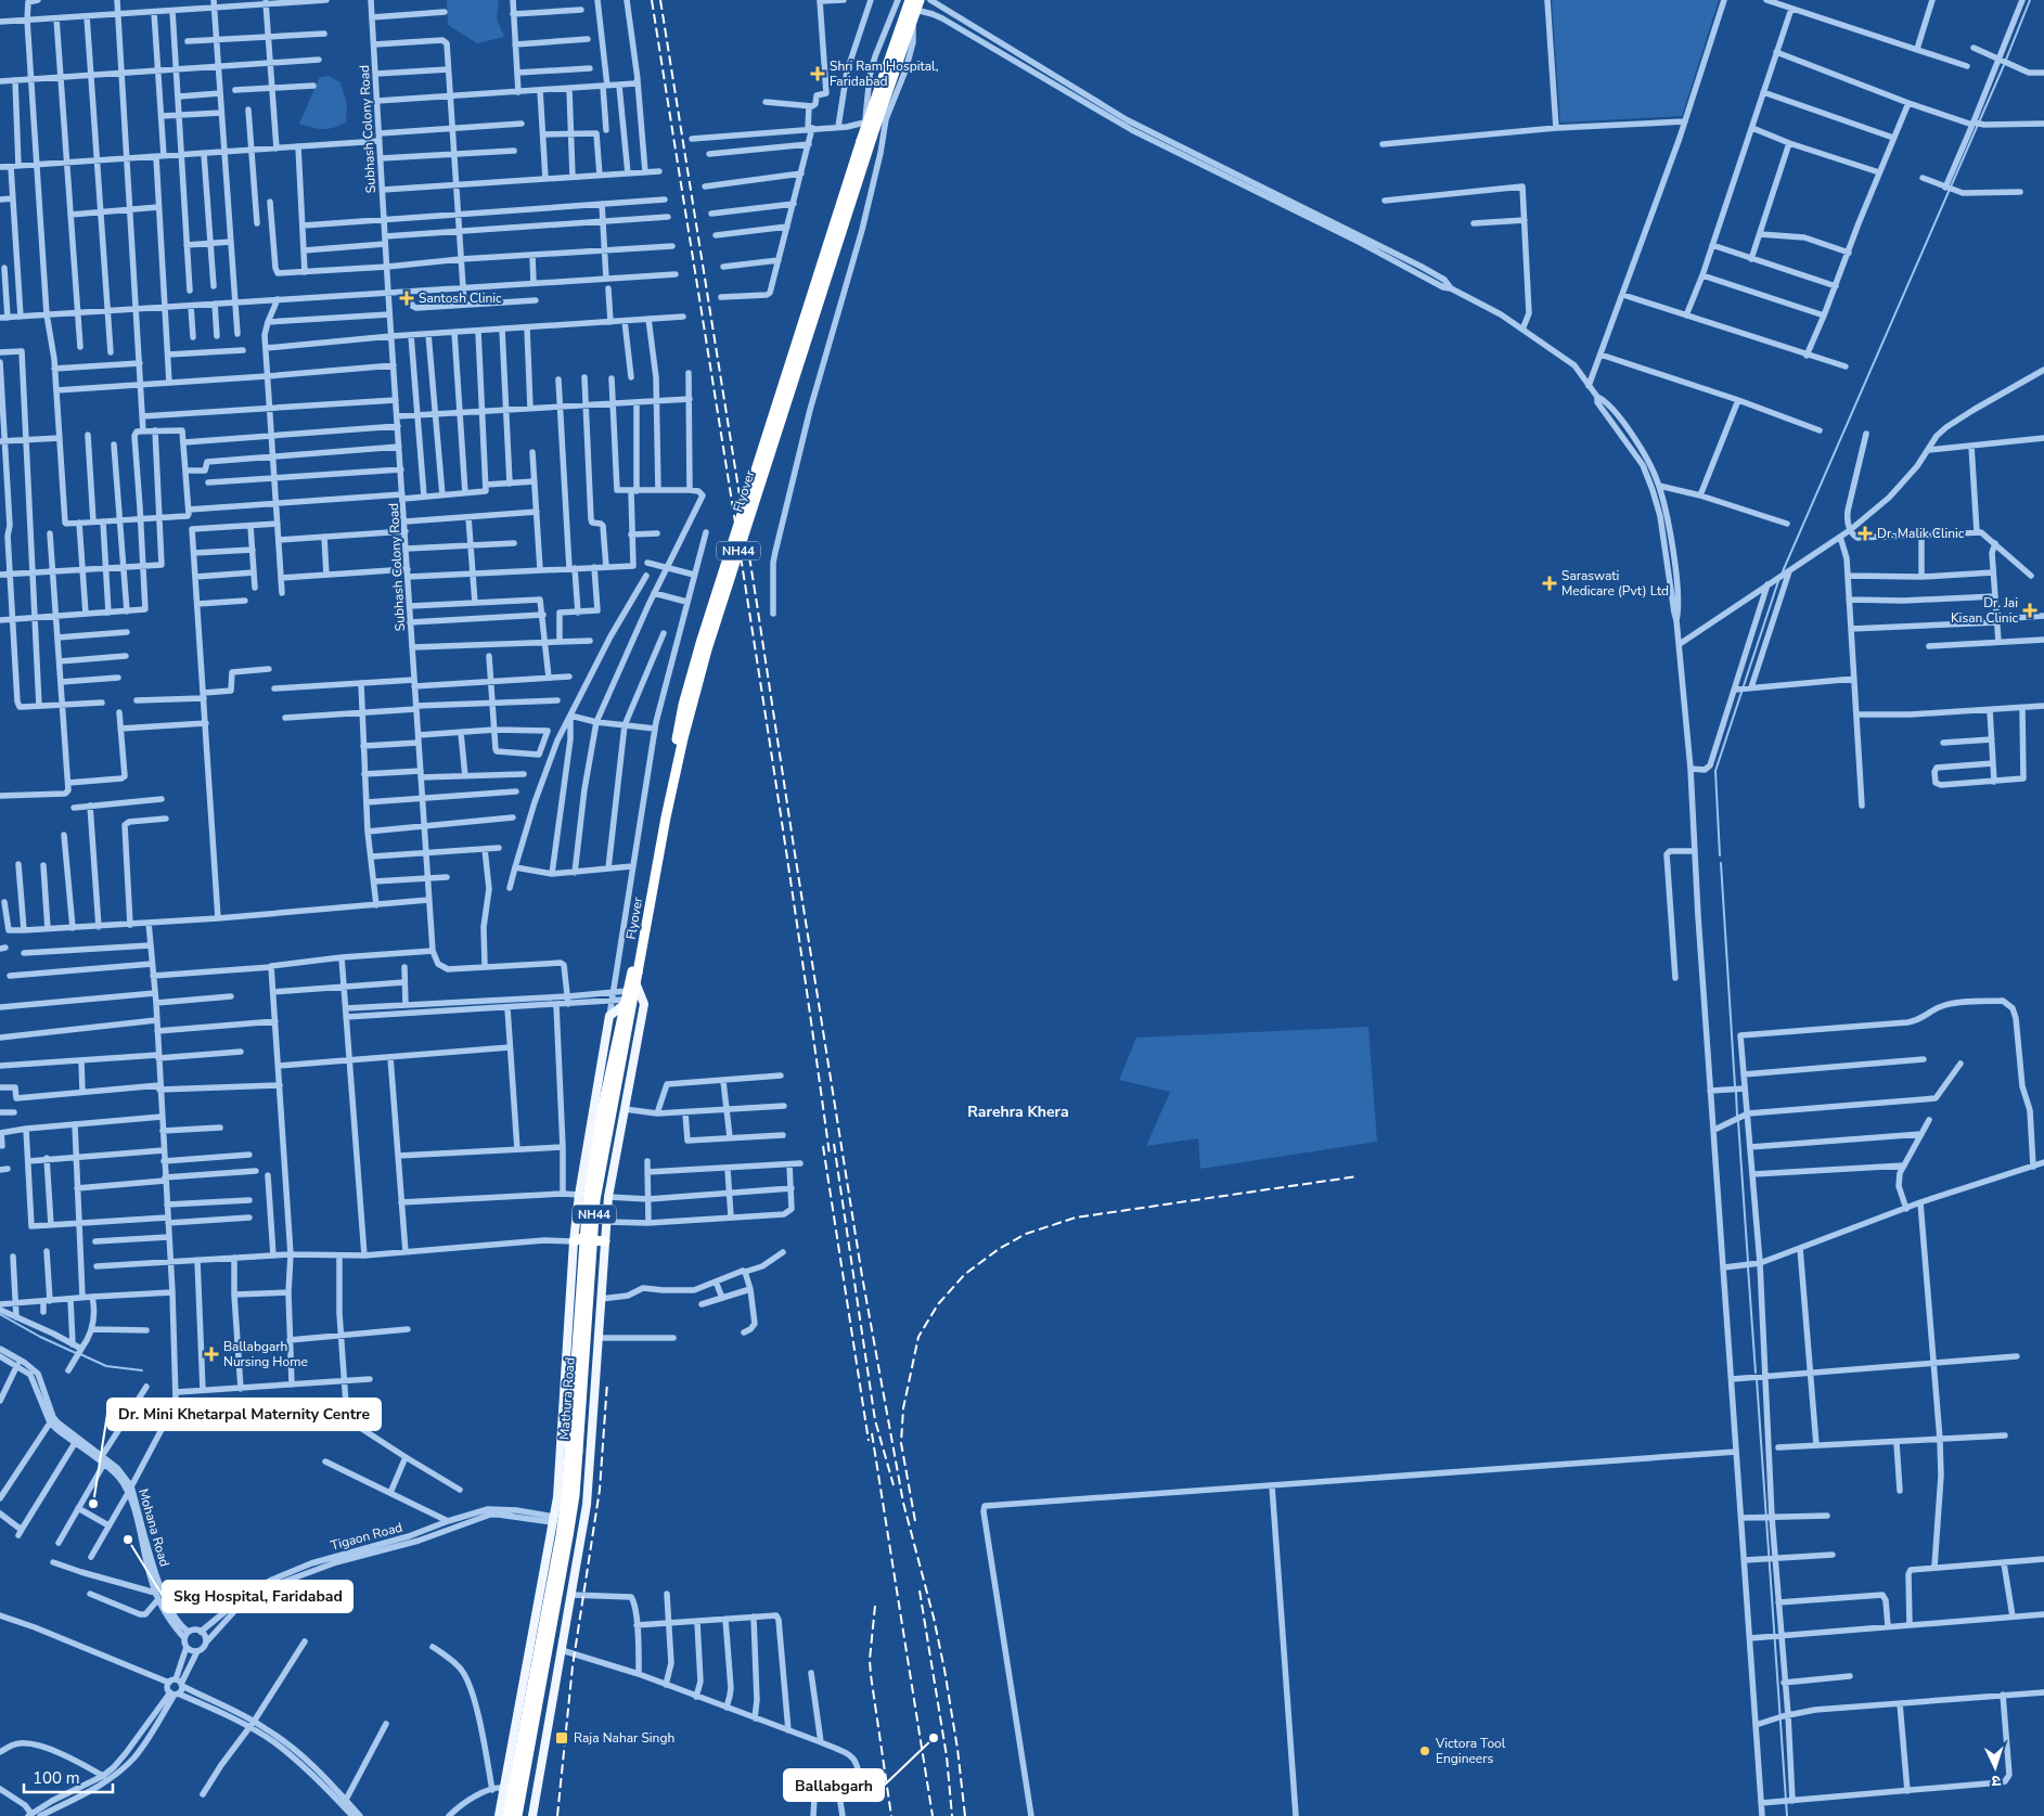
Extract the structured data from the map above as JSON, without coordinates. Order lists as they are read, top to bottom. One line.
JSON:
{"streets":{"highway":["Flyover","NH44","Mathura Road"],"street":["Subhash Colony Road","Mohana Road","Tigaon Road"]},"crossings":[["Flyover","NH44"],["Flyover","Mathura Road"],["Mohana Road","Tigaon Road"]],"districts":["Rarehra Khera"],"places":{"health":["Shri Ram Hospital, Faridabad","Santosh Clinic","Dr. Malik Clinic","Saraswati Medicare (Pvt) Ltd","Dr. Jai Kisan Clinic","Ballabgarh Nursing Home"],"other":["Dr. Mini Khetarpal Maternity Centre","Skg Hospital, Faridabad","Ballabgarh","Victora Tool Engineers"],"transit":["Raja Nahar Singh"]},"scale_bar":"100 m","north":"bottom"}
